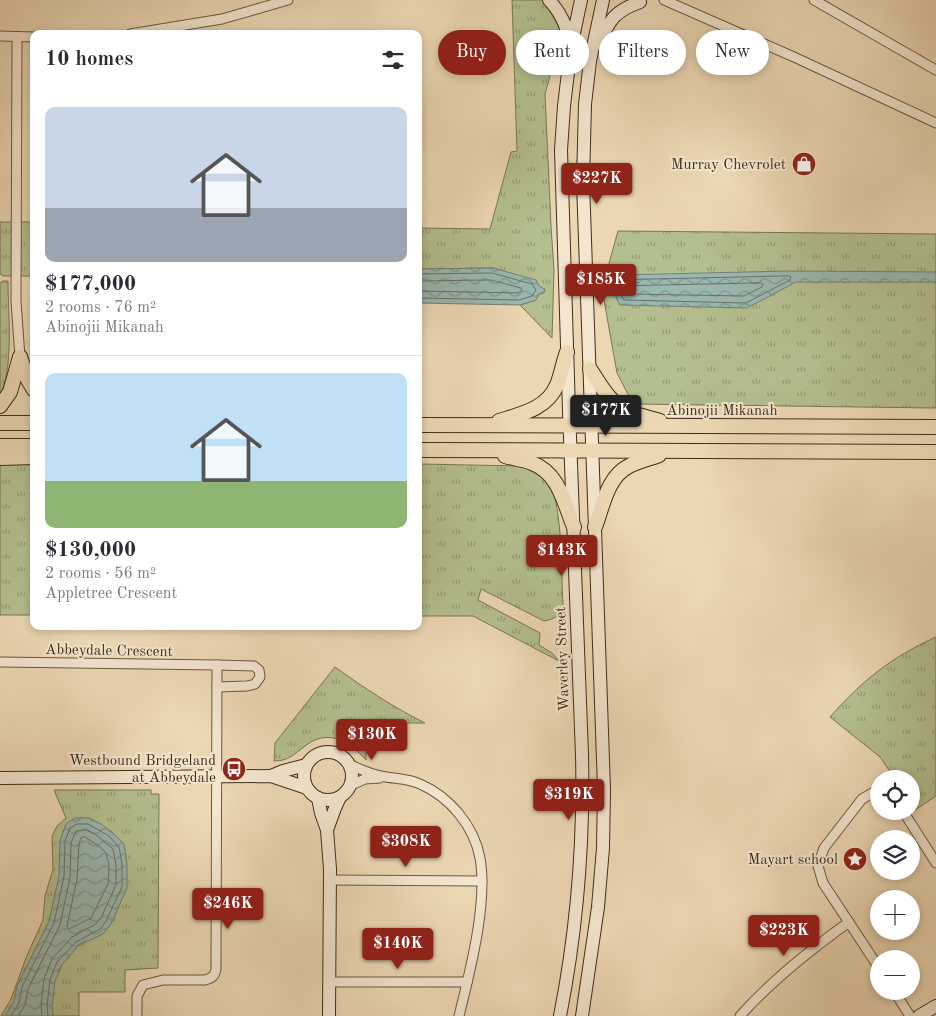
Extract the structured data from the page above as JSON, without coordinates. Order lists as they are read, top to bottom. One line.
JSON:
{"streets":{"main road":["Abinojii Mikanah","Waverley Street"],"street":["Abbeydale Crescent"]},"crossings":[["Abinojii Mikanah","Waverley Street"]],"places":{"shop":["Murray Chevrolet"],"bus stop":["Westbound Bridgeland at Abbeydale"],"place":["Mayart school"]},"page":{"chip":["Buy","Rent","Filters","New"],"heading":"10 homes","list":[{"name":"$177,000","note":"2 rooms · 76 m² · Abinojii Mikanah"},{"name":"$130,000","note":"2 rooms · 56 m² · Appletree Crescent"}],"price":["$227K","$185K","$177K","$143K","$130K","$319K","$308K","$246K","$223K","$140K"],"map_buttons":["+","−"]}}
